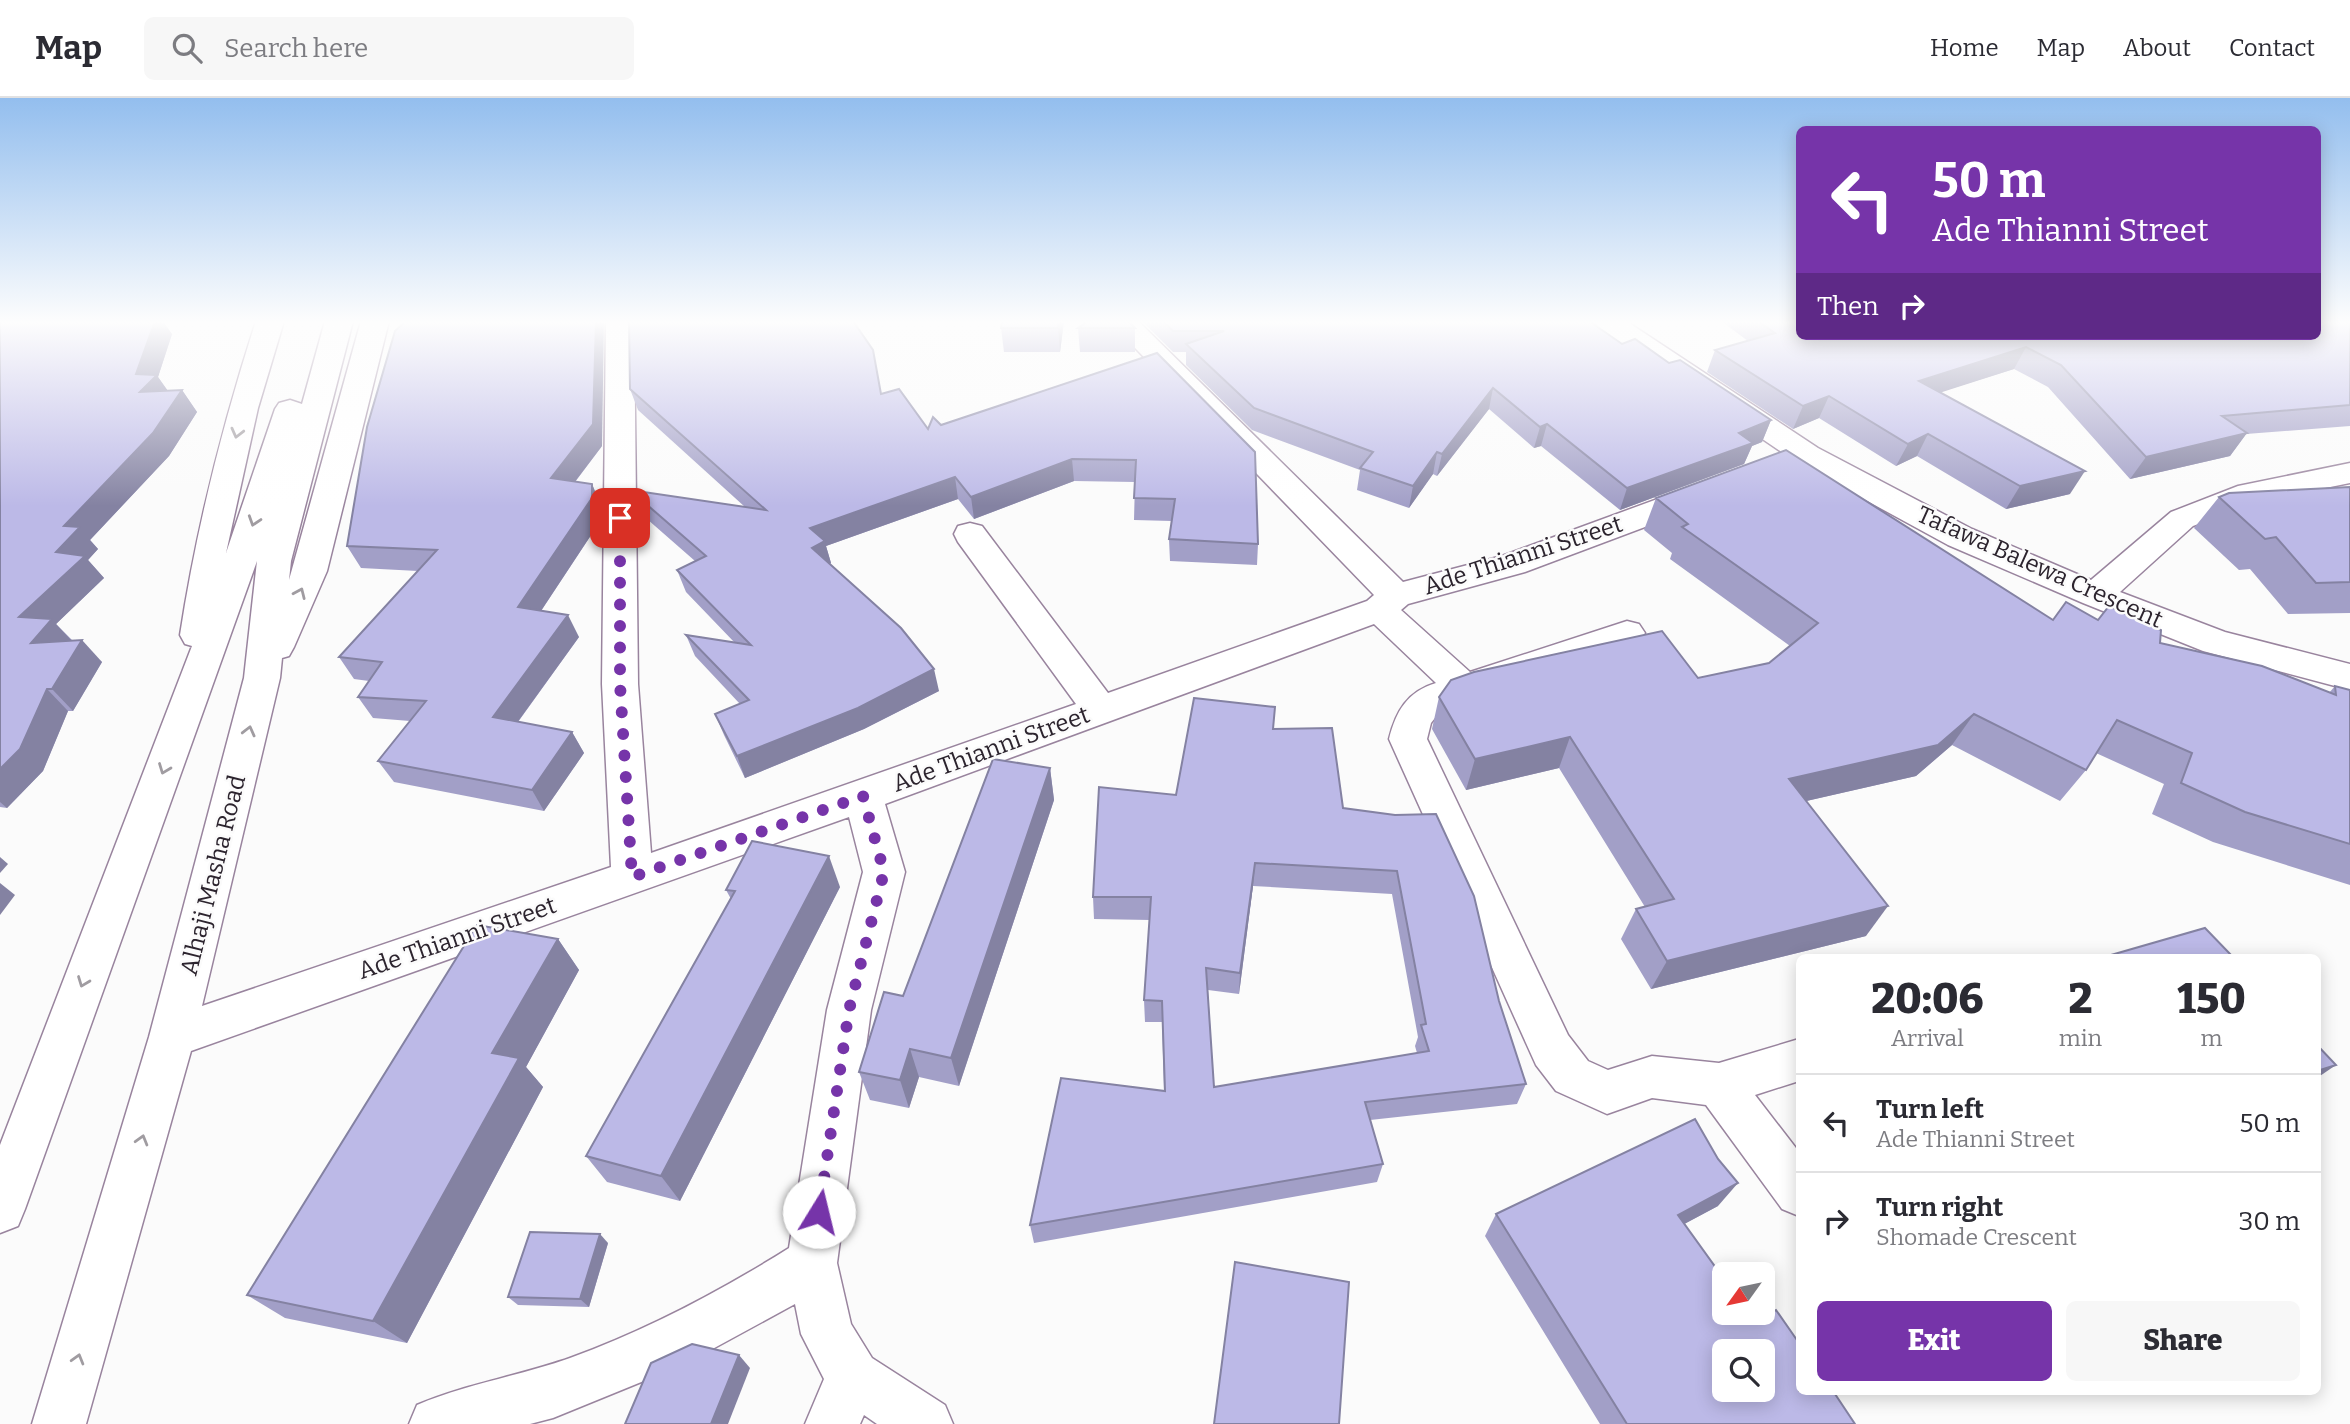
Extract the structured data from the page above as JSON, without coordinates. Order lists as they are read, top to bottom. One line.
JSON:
{"streets":{"street":["Ade Thianni Street","Tafawa Balewa Crescent","Alhaji Masha Road"]},"crossings":[["Ade Thianni Street","Tafawa Balewa Crescent"],["Ade Thianni Street","Alhaji Masha Road"]],"north":"bottom left","page":{"header":"Map","search":"Search here","nav":["Home","Map","About","Contact"],"turn":["50 m","Ade Thianni Street"],"then":"Then","eta":["20:06","Arrival","2","min","150","m"],"list":[{"name":"Turn left","note":"Ade Thianni Street","value":"50 m"},{"name":"Turn right","note":"Shomade Crescent","value":"30 m"}],"buttons":["Exit","Share"]}}
